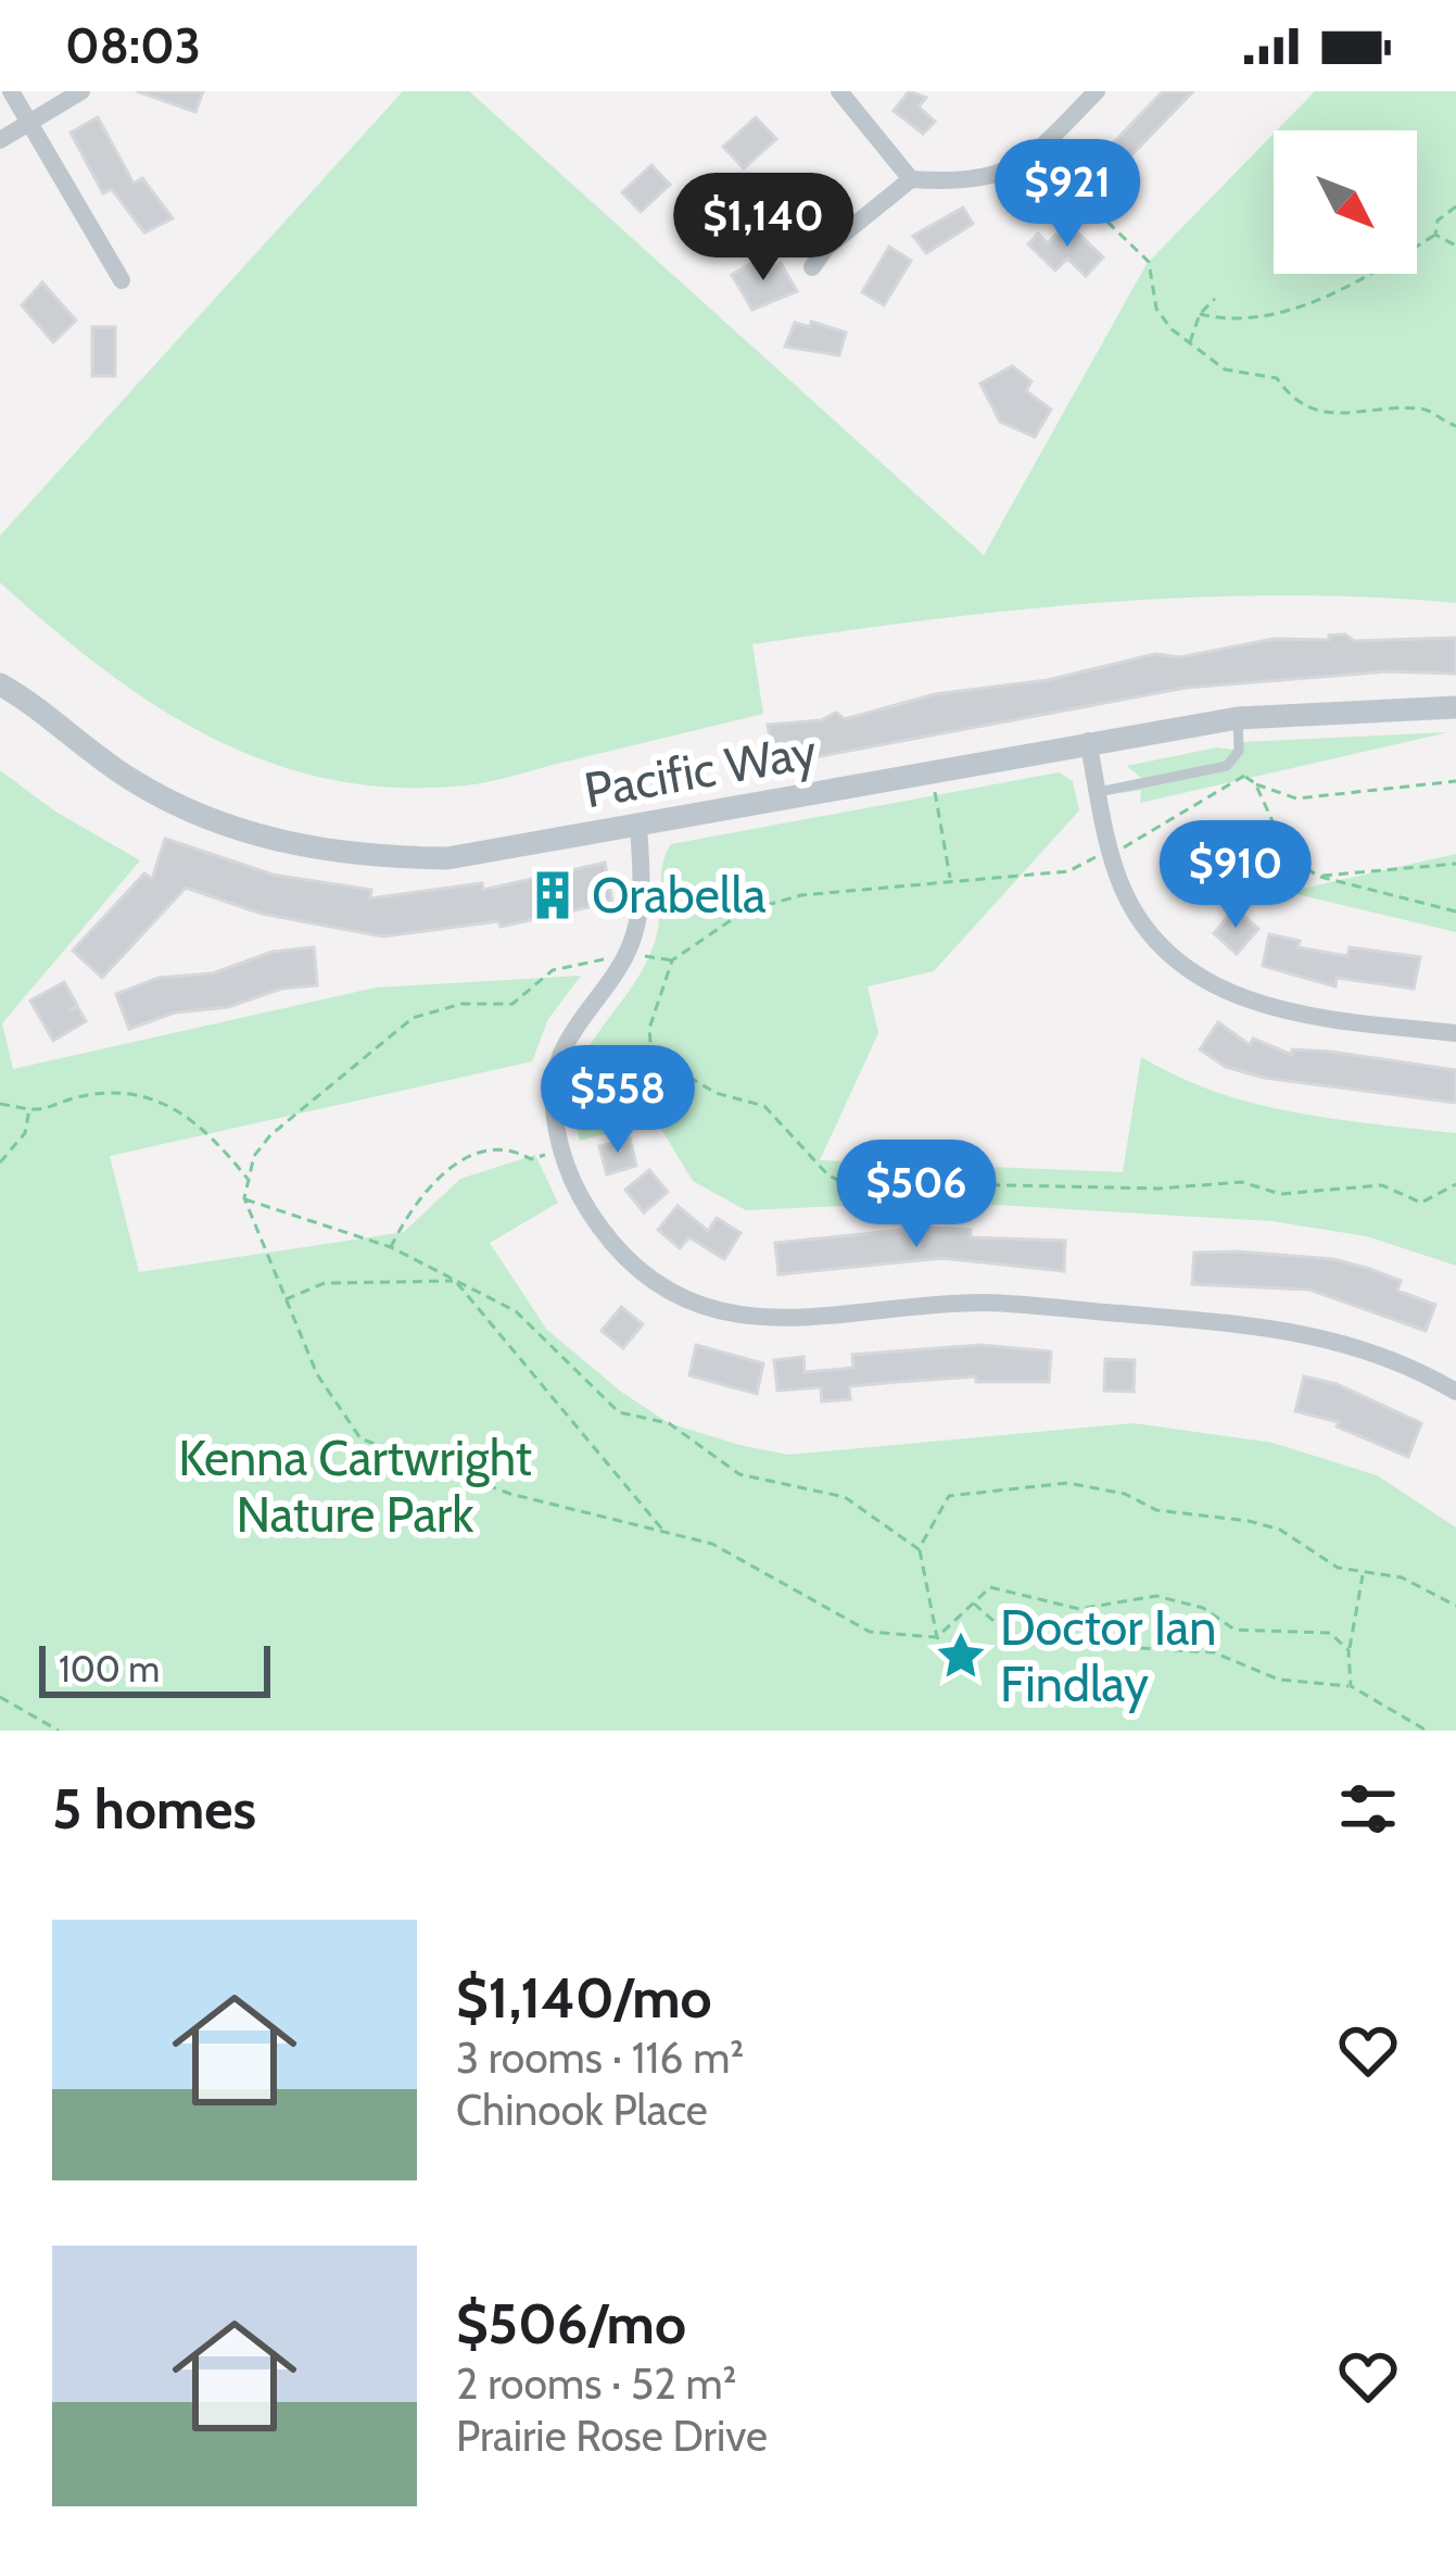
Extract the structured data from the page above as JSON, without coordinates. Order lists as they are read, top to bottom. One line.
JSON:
{"streets":{"street":["Pacific Way"]},"parks":["Kenna Cartwright Nature Park"],"places":{"building":["Orabella"],"place":["Doctor Ian Findlay"]},"scale_bar":"100 m","north":"bottom right","page":{"status":"08:03","price":["$921","$1,140","$910","$558","$506"],"scale":"100 m","heading":"5 homes","list":[{"name":"$1,140/mo","note":"3 rooms · 116 m² · Chinook Place"},{"name":"$506/mo","note":"2 rooms · 52 m² · Prairie Rose Drive"}]}}
